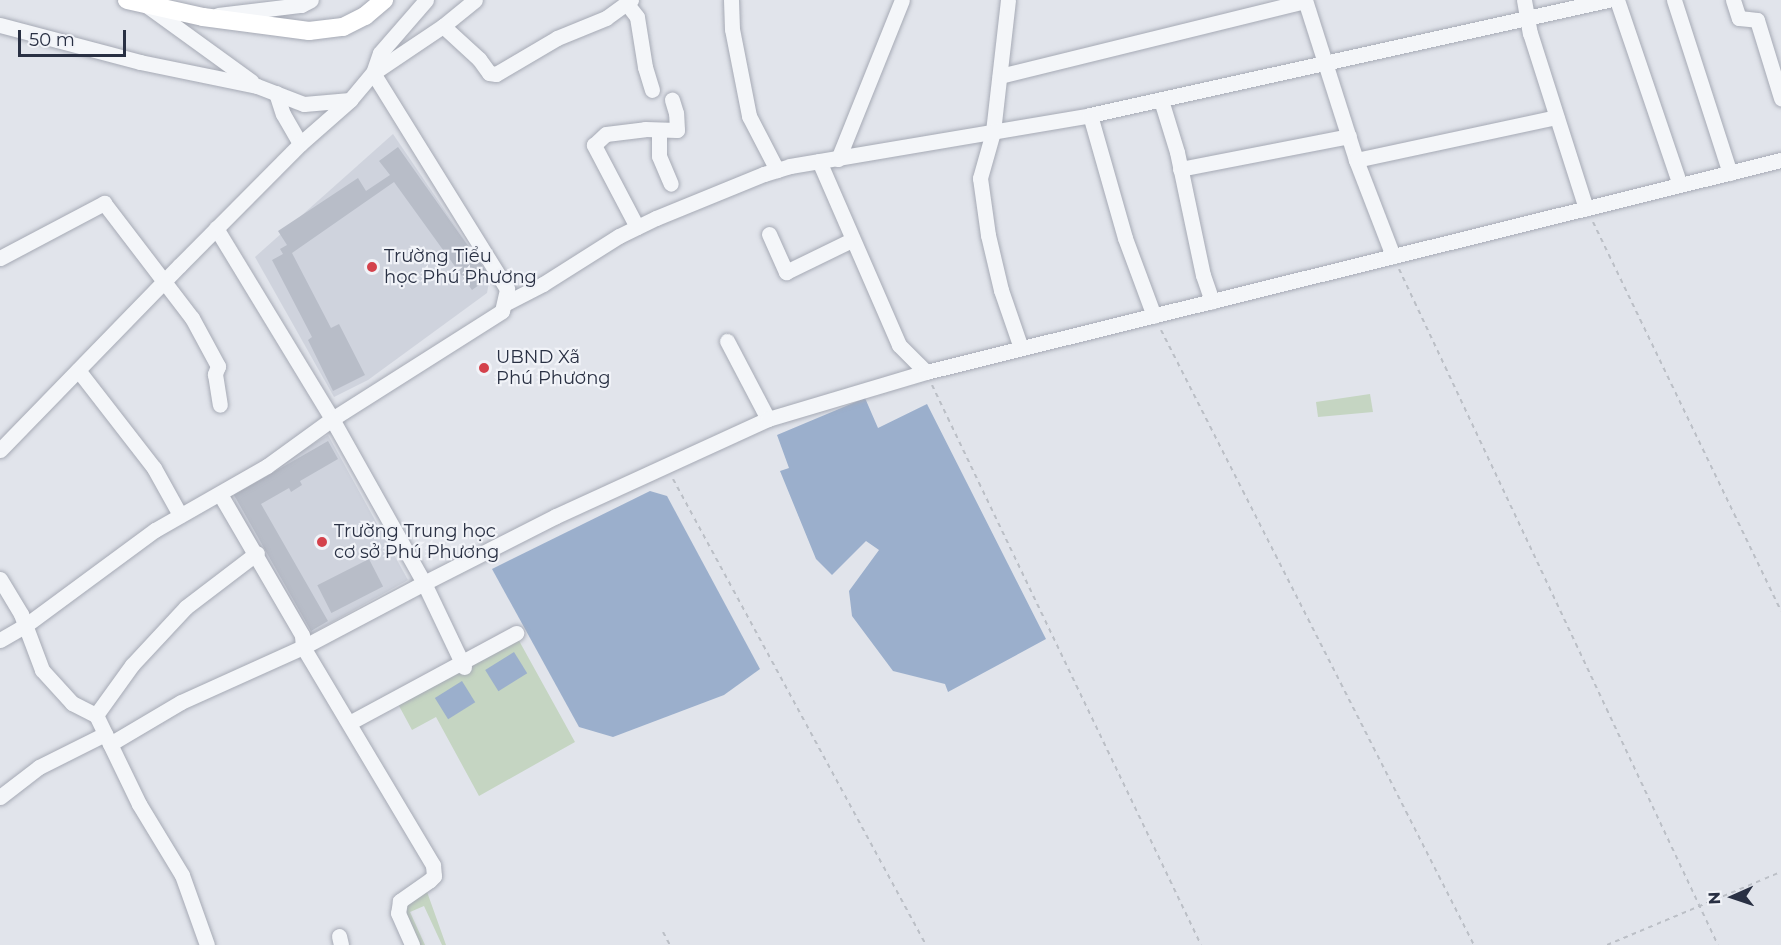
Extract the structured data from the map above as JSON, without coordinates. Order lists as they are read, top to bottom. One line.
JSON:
{"places":["Trường Tiểu học Phú Phương","UBND Xã Phú Phương","Trường Trung học cơ sở Phú Phương"],"scale_bar":"50 m","north":"left"}
